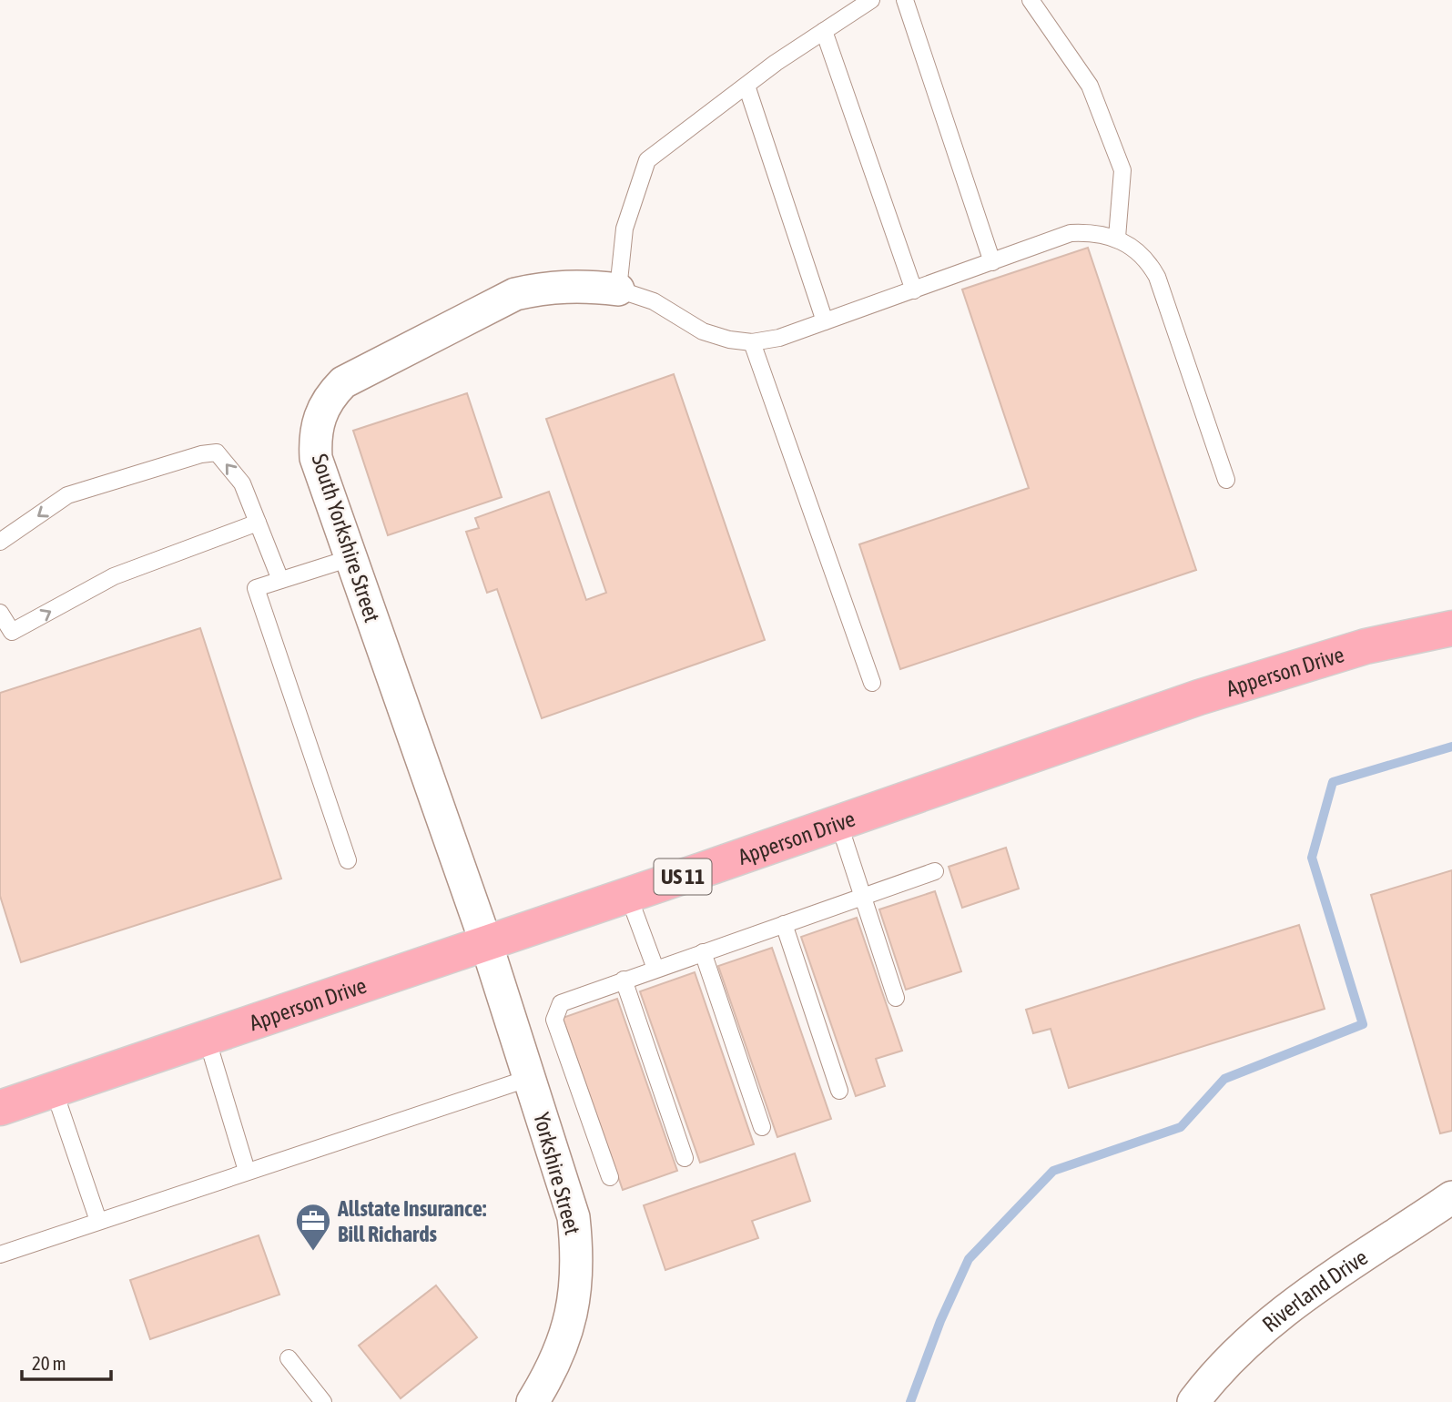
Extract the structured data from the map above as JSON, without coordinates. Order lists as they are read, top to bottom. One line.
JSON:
{"streets":{"main road":["Apperson Drive","US 11"],"street":["South Yorkshire Street","Yorkshire Street","Riverland Drive"]},"crossings":[["South Yorkshire Street","Apperson Drive"],["South Yorkshire Street","Yorkshire Street"],["Apperson Drive","Yorkshire Street"]],"places":{"office":["Allstate Insurance: Bill Richards"]},"scale_bar":"20 m"}
